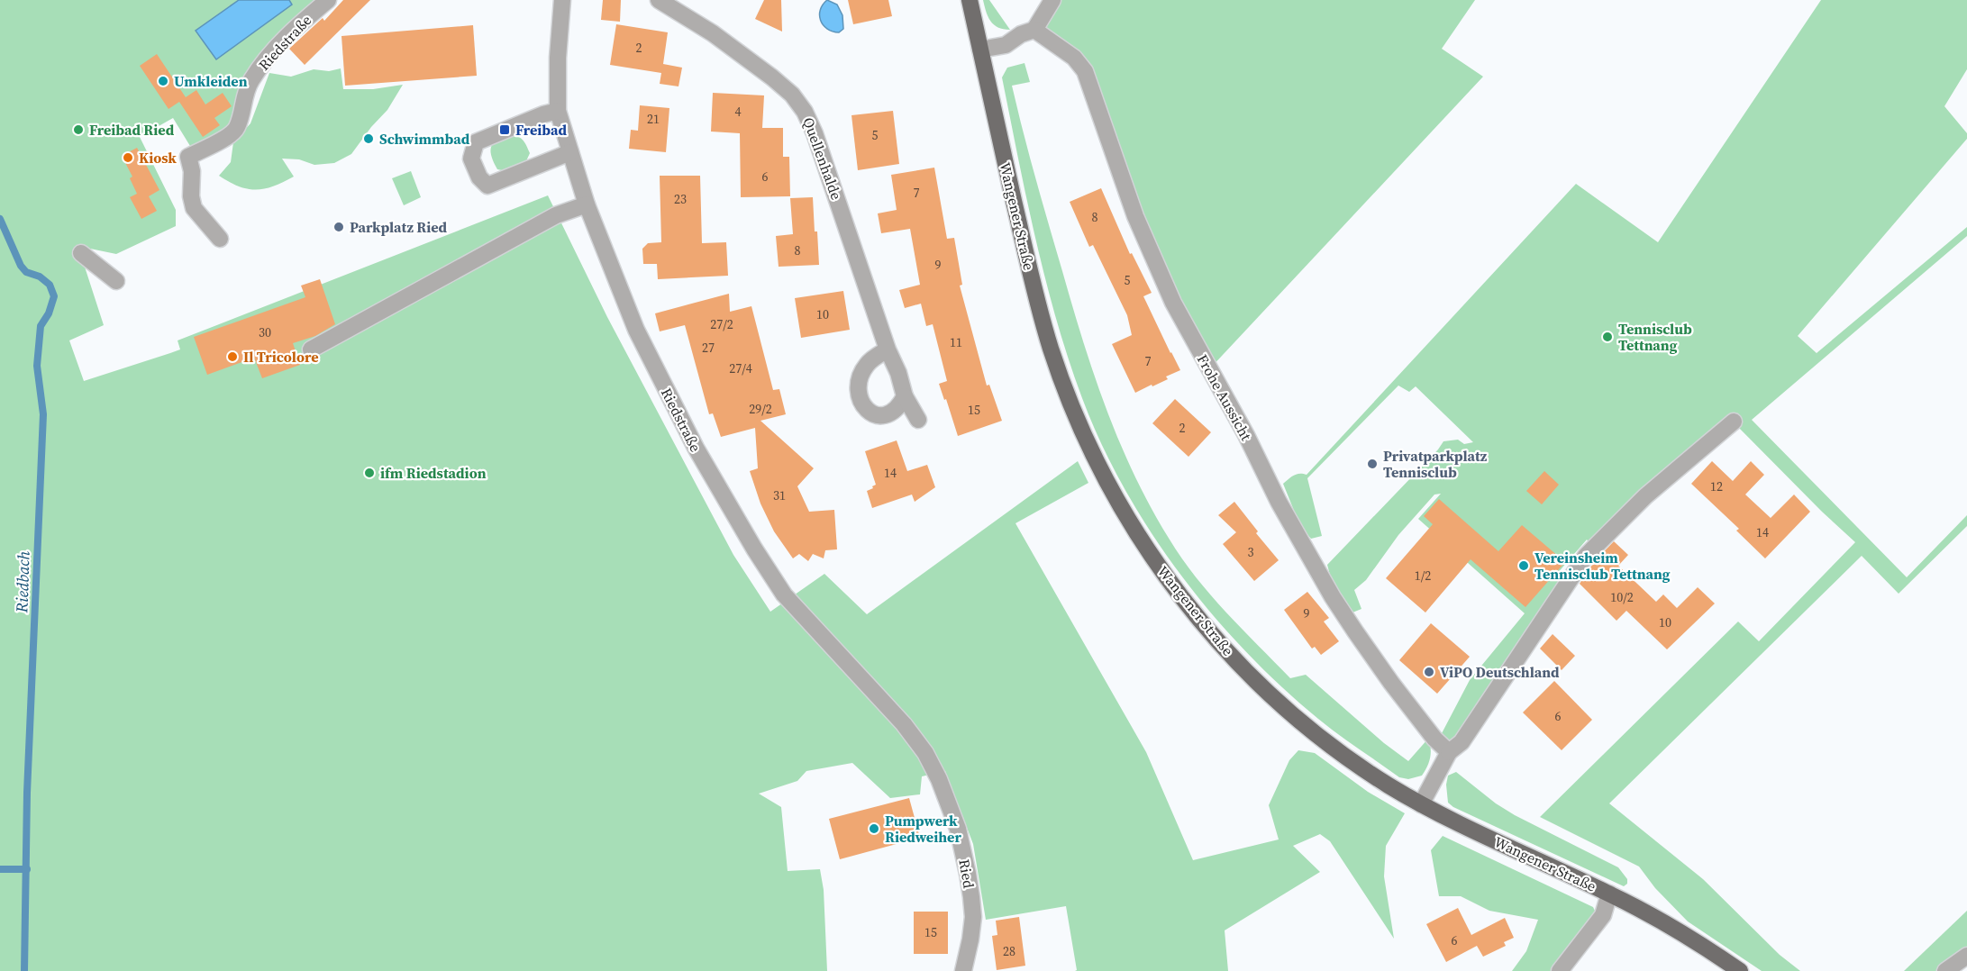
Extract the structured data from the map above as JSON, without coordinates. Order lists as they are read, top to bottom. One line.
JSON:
{"streets":{"main road":["Wangener Straße"],"street":["Riedstraße","Quellenhalde","Frohe Aussicht","Ried"]},"crossings":[["Riedstraße","Ried"]],"water":["Riedbach"],"places":{"other":["Umkleiden","Freibad Ried","Schwimmbad","Kiosk","Parkplatz Ried","Tennisclub Tettnang","Il Tricolore","Privatparkplatz Tennisclub","ifm Riedstadion","Vereinsheim Tennisclub Tettnang","ViPO Deutschland","Pumpwerk Riedweiher"],"transit":["Freibad"]},"house_numbers":["2","4","21","5","6","7","23","8","8","9","5","10","27/2","30","11","27","7","27/4","29/2","15","2","14","12","31","14","3","1/2","10/2","9","10","6","15","6","28"]}
